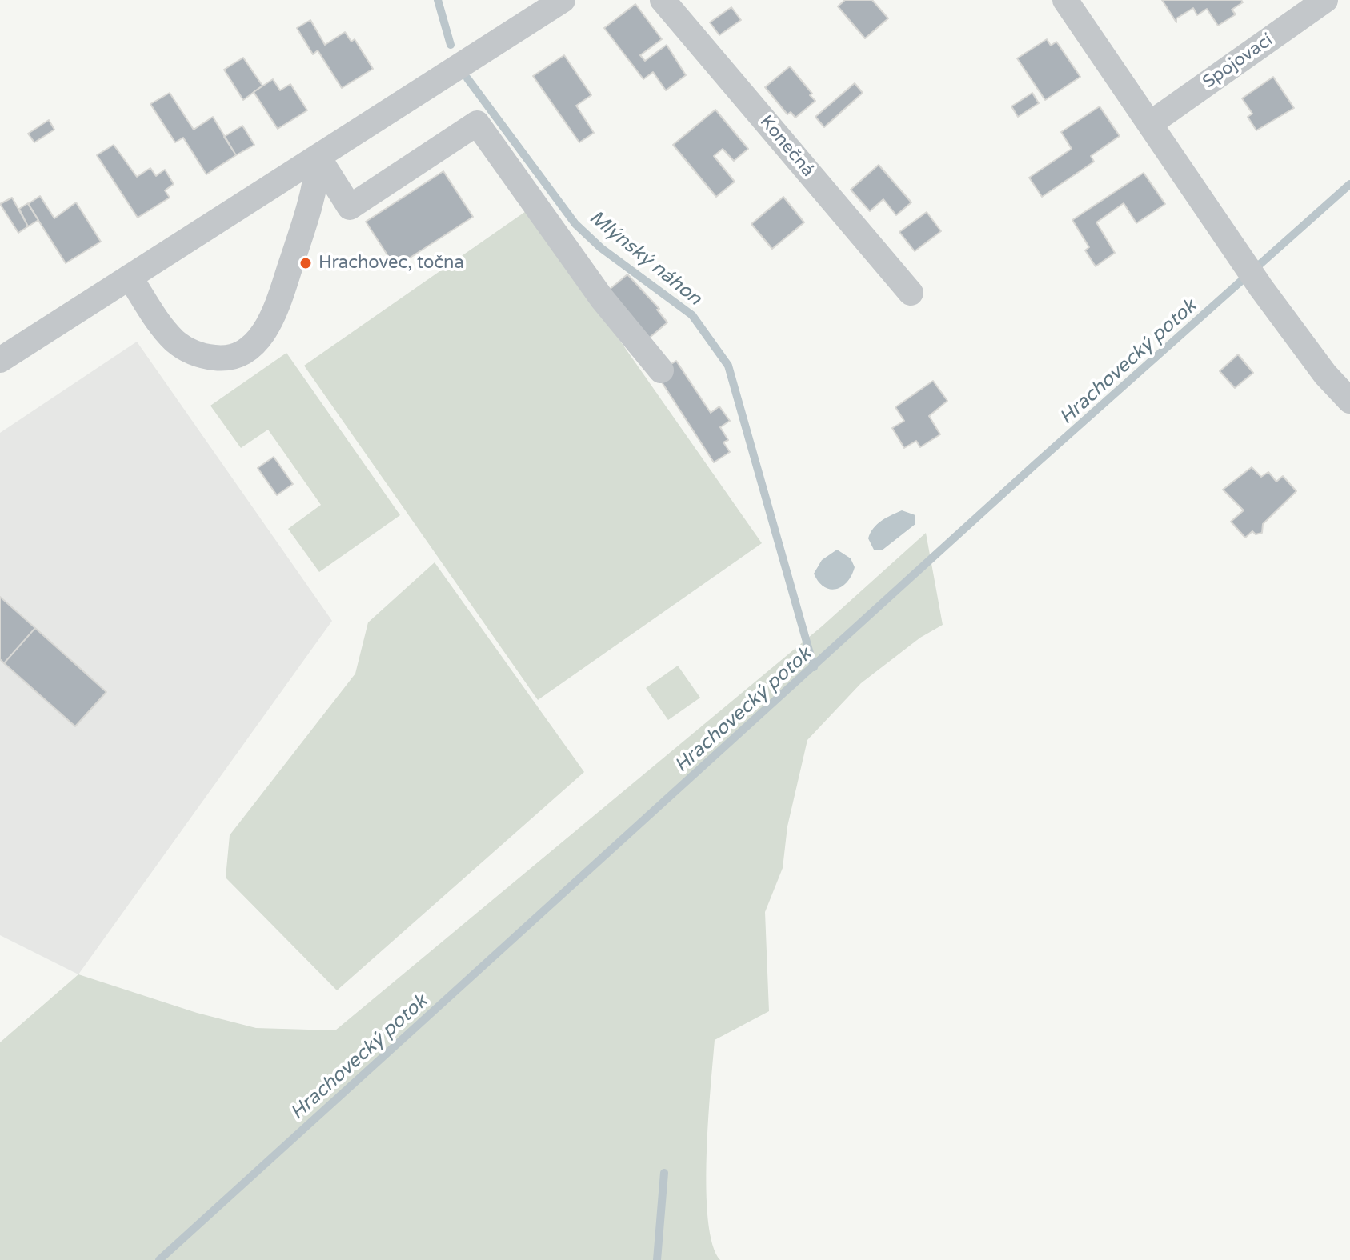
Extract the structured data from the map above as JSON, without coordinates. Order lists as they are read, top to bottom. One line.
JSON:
{"streets":{"street":["Spojovací","Konečná"]},"water":["Mlýnský náhon","Hrachovecký potok"],"places":["Hrachovec, točna"]}
